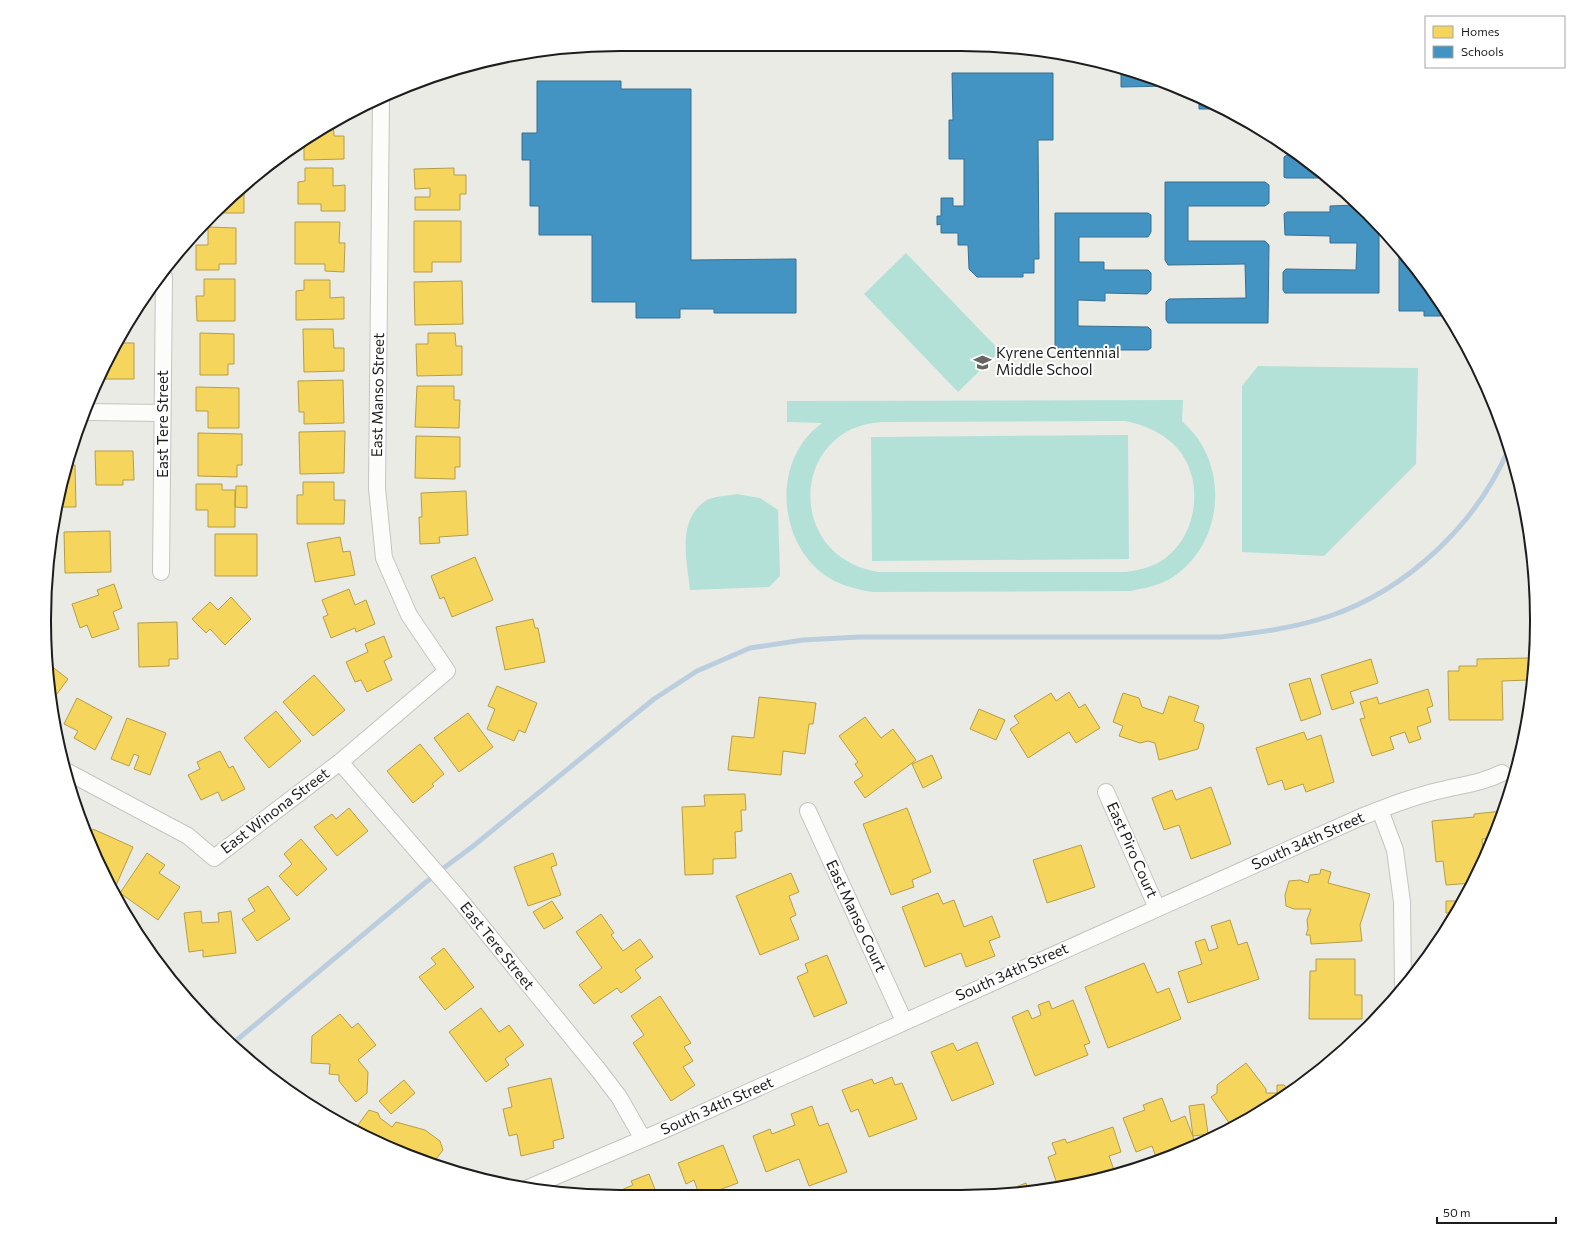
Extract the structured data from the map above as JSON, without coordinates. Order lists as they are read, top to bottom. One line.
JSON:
{"streets":{"street":["East Manso Street","East Tere Street","East Winona Street","South 34th Street","East Piro Court","East Manso Court"]},"crossings":[["East Manso Street","East Tere Street"],["East Manso Street","East Winona Street"],["East Tere Street","East Winona Street"],["East Tere Street","South 34th Street"],["South 34th Street","East Piro Court"],["South 34th Street","East Manso Court"]],"places":{"school or university":["Kyrene Centennial Middle School"]},"legend":["Homes","Schools"],"scale_bar":"50 m"}
